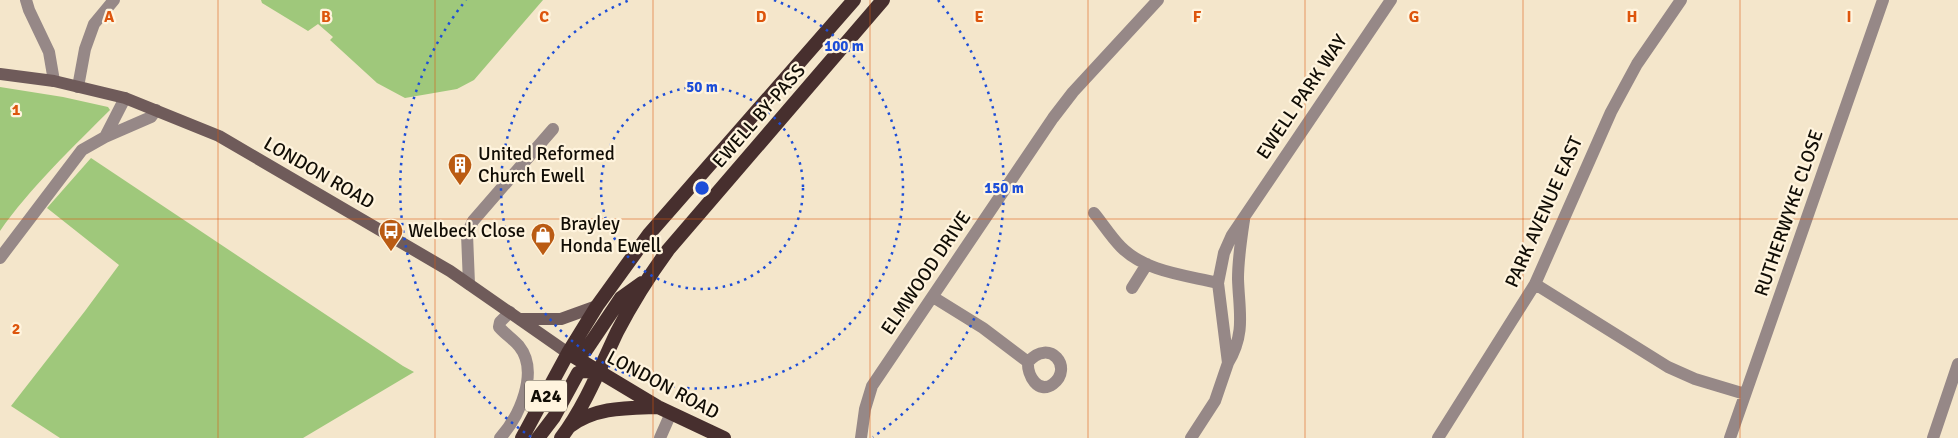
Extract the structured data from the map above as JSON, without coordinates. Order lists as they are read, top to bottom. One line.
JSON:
{"streets":{"highway":["EWELL BY-PASS","LONDON ROAD","A24"],"street":["EWELL PARK WAY","PARK AVENUE EAST","RUTHERWYKE CLOSE","ELMWOOD DRIVE"]},"crossings":[["EWELL BY-PASS","LONDON ROAD"]],"places":{"building":["United Reformed Church Ewell"],"bus stop":["Welbeck Close"],"shop":["Brayley Honda Ewell"]},"grid":{"columns":["A","B","C","D","E","F","G","H","I"],"rows":["1","2"]},"rings":["100 m","50 m","150 m"]}
